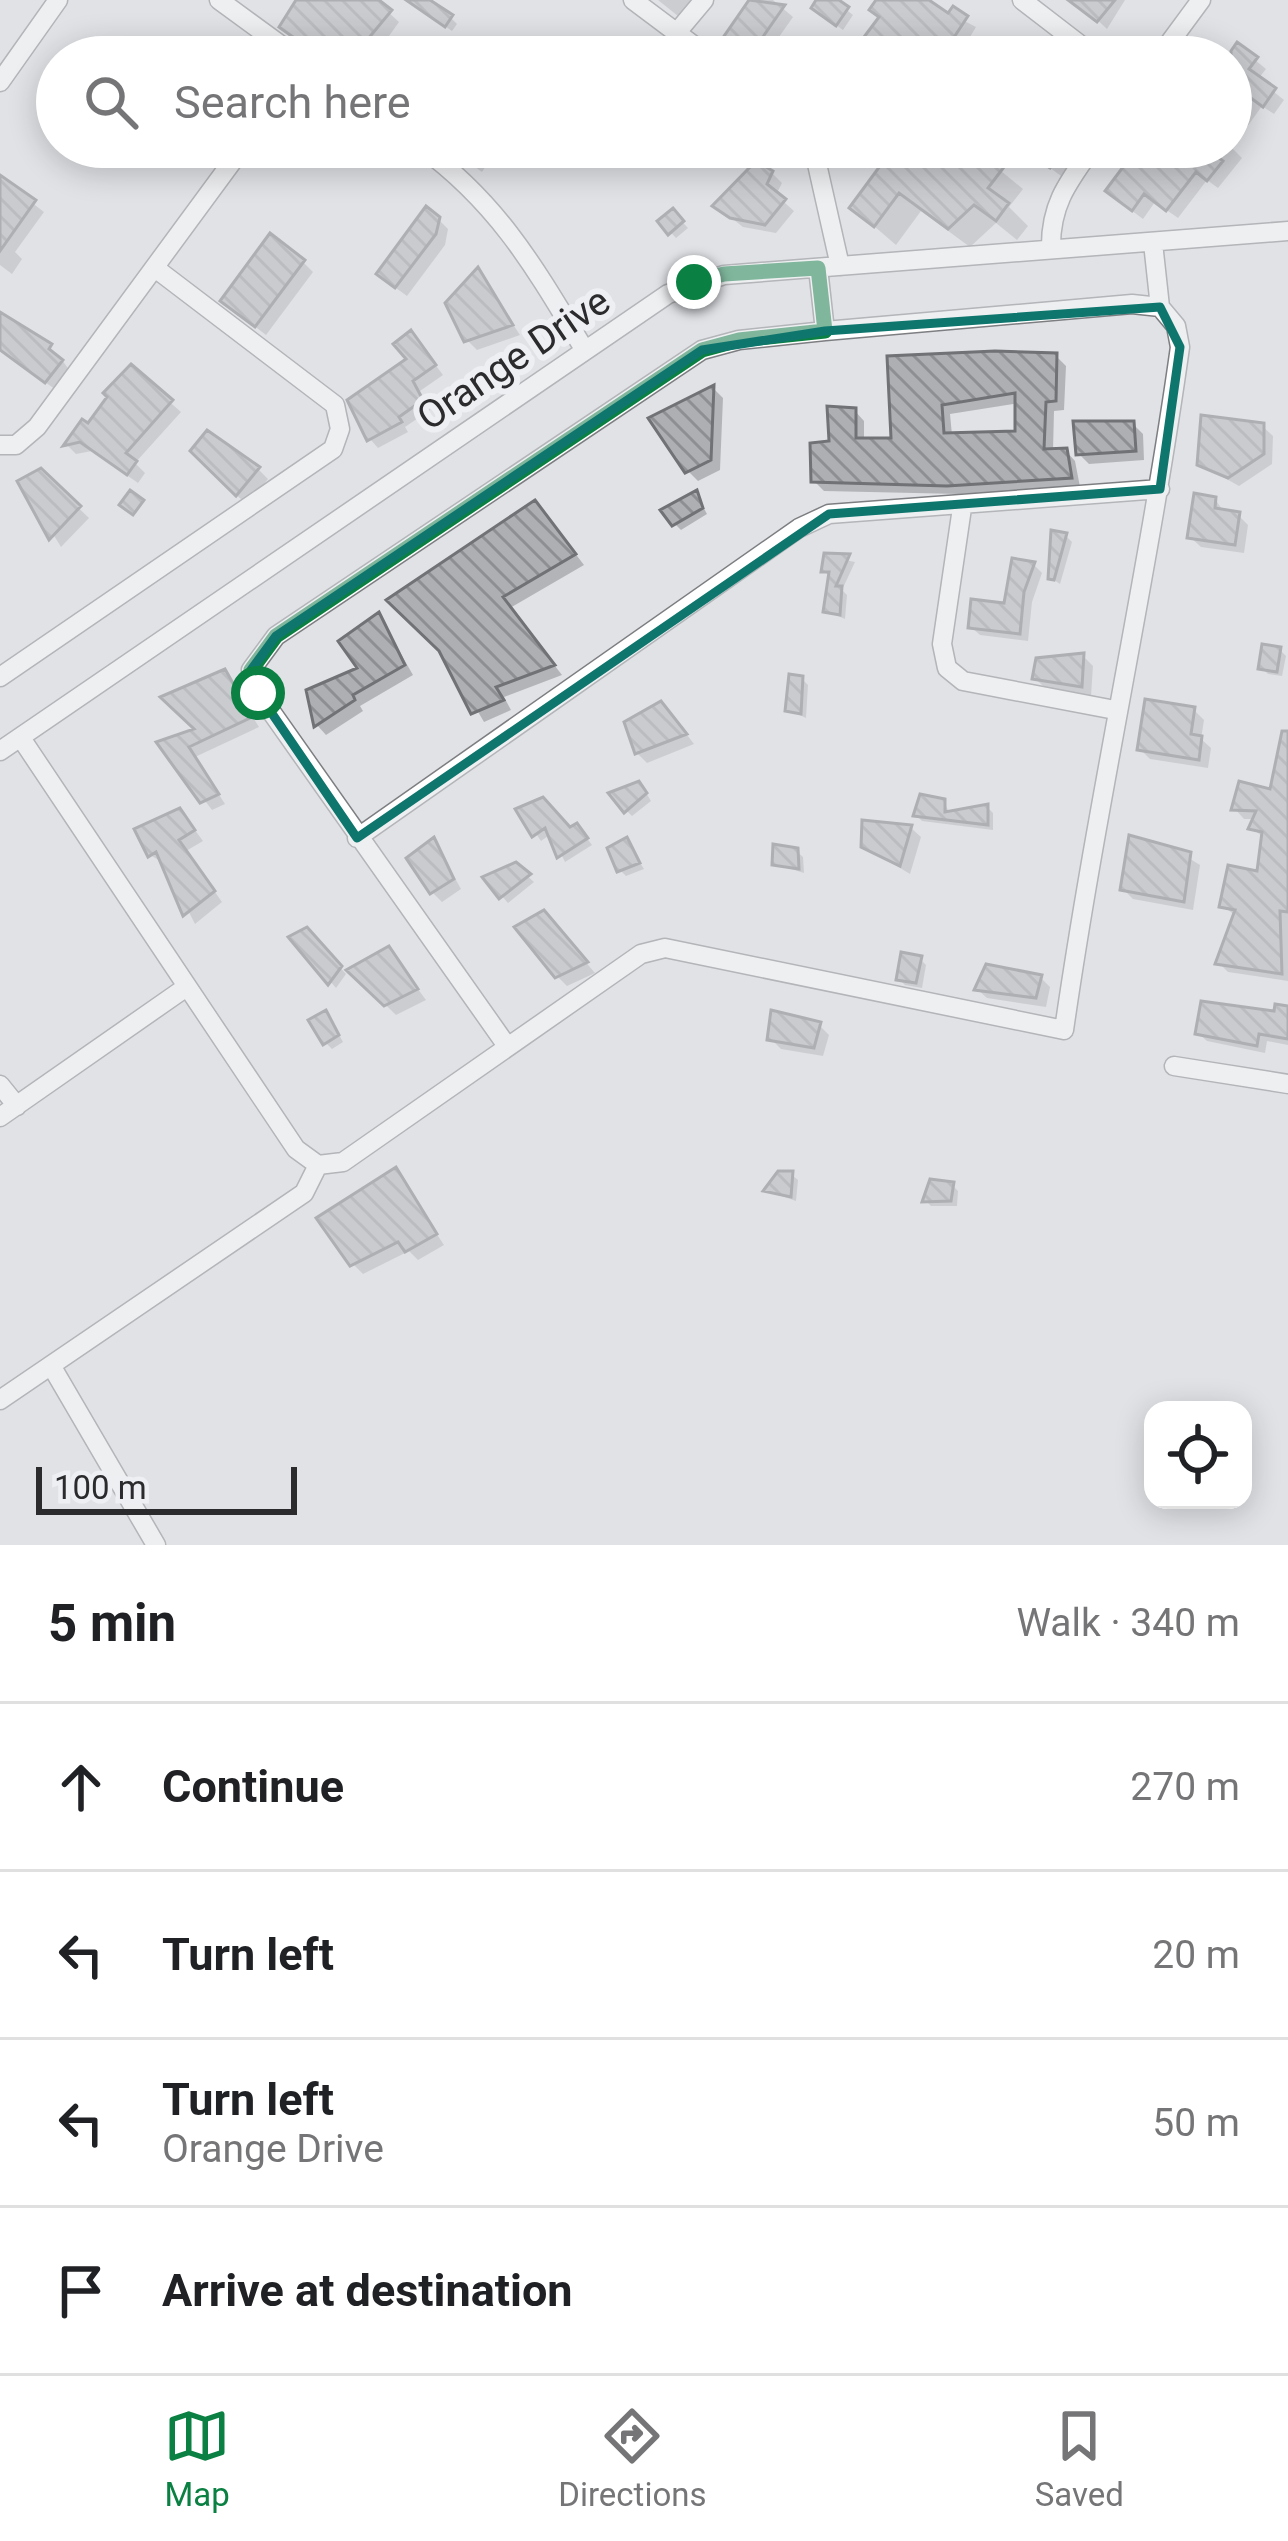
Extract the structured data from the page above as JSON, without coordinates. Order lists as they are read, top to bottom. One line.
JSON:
{"streets":{"street":["Orange Drive"]},"scale_bar":"100 m","page":{"search":"Search here","scale":"100 m","heading":["5 min","Walk · 340 m"],"list":[["Continue","270 m"],["Turn left","20 m"],["Turn left","Orange Drive","50 m"],"Arrive at destination"],"nav":["Map","Directions","Saved"]}}
